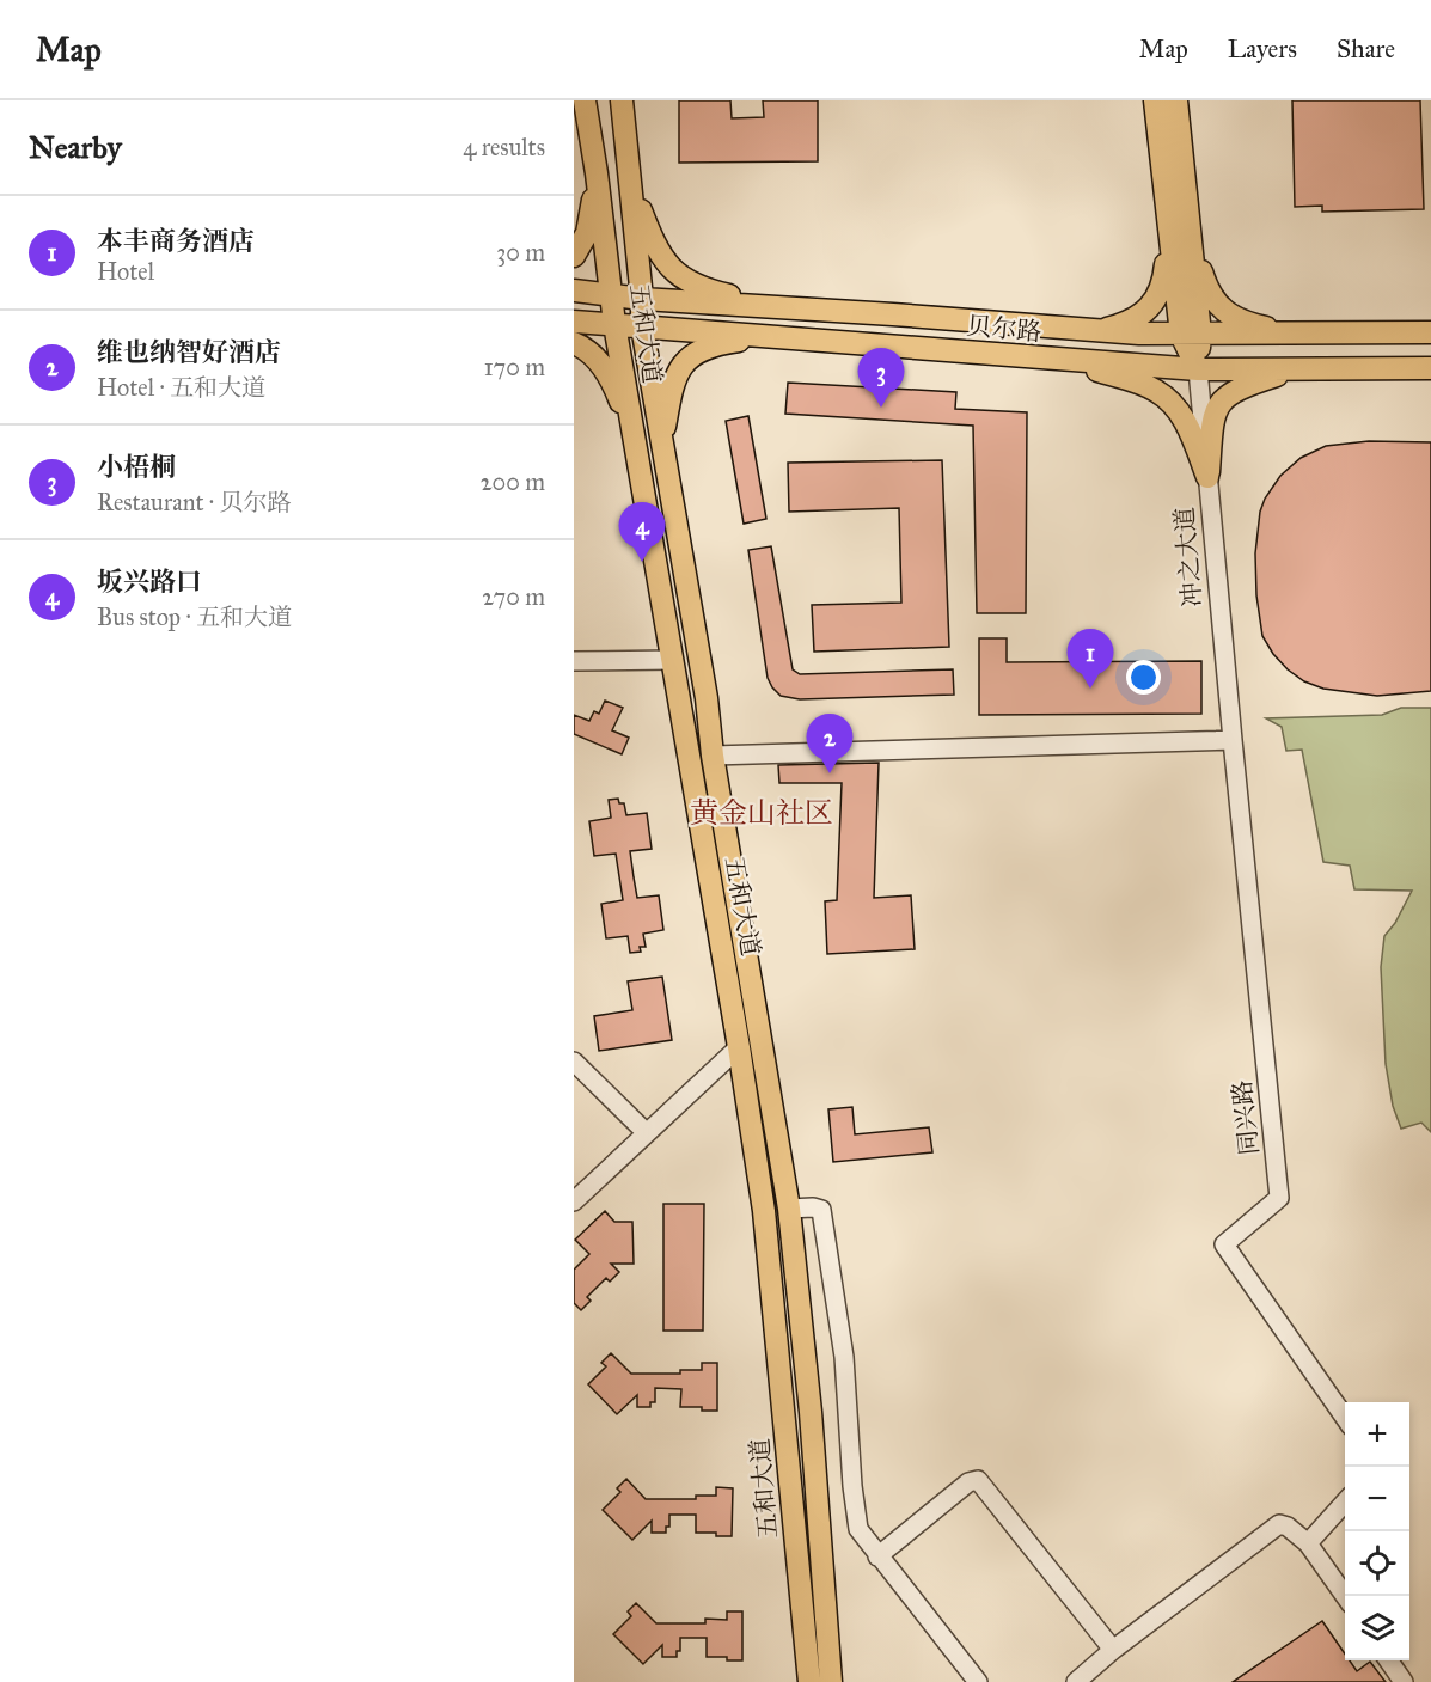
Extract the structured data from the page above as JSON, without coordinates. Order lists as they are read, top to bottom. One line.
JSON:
{"streets":{"main road":["贝尔路","五和大道","冲之大道"],"street":["同兴路"]},"crossings":[["贝尔路","五和大道"],["贝尔路","冲之大道"],["冲之大道","同兴路"]],"districts":["黄金山社区"],"page":{"header":"Map","nav":["Map","Layers","Share"],"heading":["Nearby","4 results"],"list":[{"mark":"1","name":"本丰商务酒店","note":"Hotel","value":"30 m"},{"mark":"2","name":"维也纳智好酒店","note":"Hotel · 五和大道","value":"170 m"},{"mark":"3","name":"小梧桐","note":"Restaurant · 贝尔路","value":"200 m"},{"mark":"4","name":"坂兴路口","note":"Bus stop · 五和大道","value":"270 m"}],"pins":["3","4","1","2"],"map_buttons":["+","−"]}}
